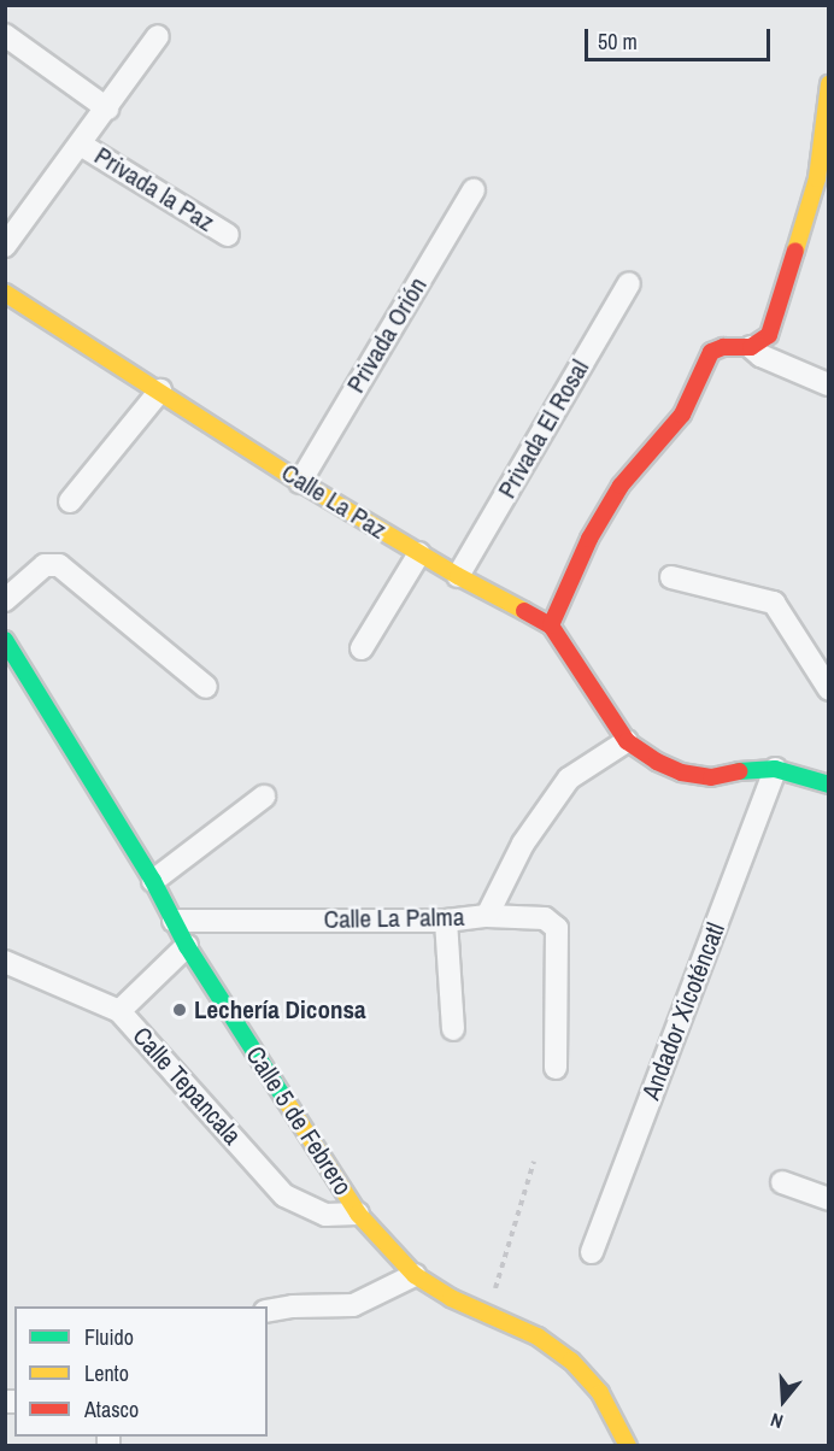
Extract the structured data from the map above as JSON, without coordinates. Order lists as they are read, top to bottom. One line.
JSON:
{"streets":{"street":["Privada la Paz","Privada Orión","Privada El Rosal","Calle La Paz","Calle La Palma","Andador Xicoténcatl","Calle Tepancala","Calle 5 de Febrero"]},"crossings":[["Privada Orión","Calle La Paz"],["Privada El Rosal","Calle La Paz"],["Calle La Paz","Calle La Palma"],["Calle La Palma","Calle 5 de Febrero"],["Calle Tepancala","Calle 5 de Febrero"]],"places":["Lechería Diconsa"],"legend":["Fluido","Lento","Atasco"],"scale_bar":"50 m","north":"bottom"}
